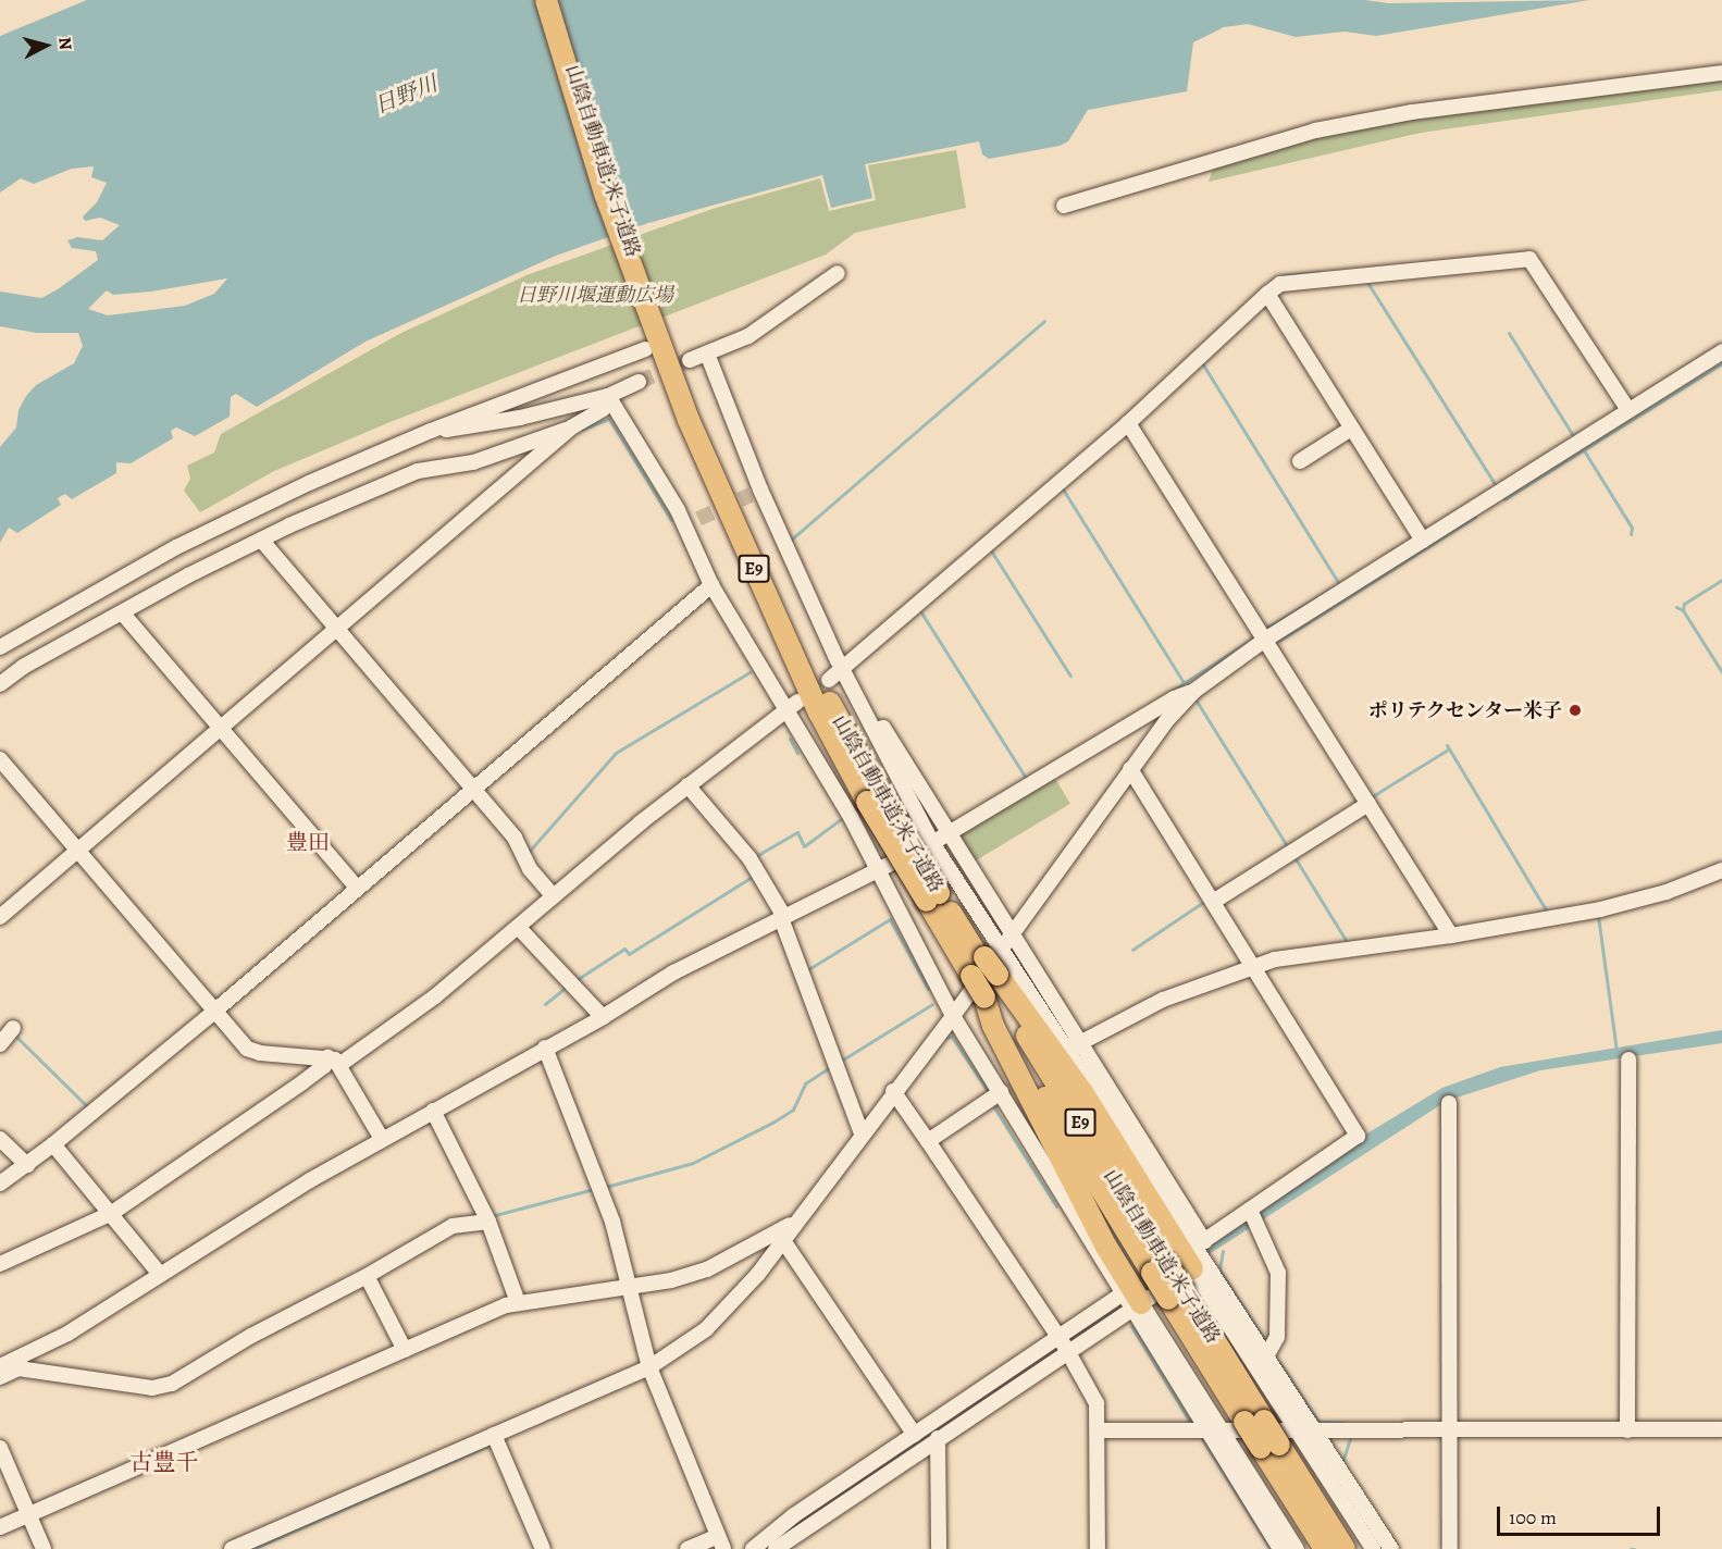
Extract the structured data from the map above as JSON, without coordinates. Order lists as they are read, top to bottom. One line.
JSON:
{"streets":{"highway":["山陰自動車道;米子道路","E9"]},"districts":["豊田","古豊千"],"water":["日野川"],"parks":["日野川堰運動広場"],"places":["ポリテクセンター米子"],"scale_bar":"100 m","north":"right"}
